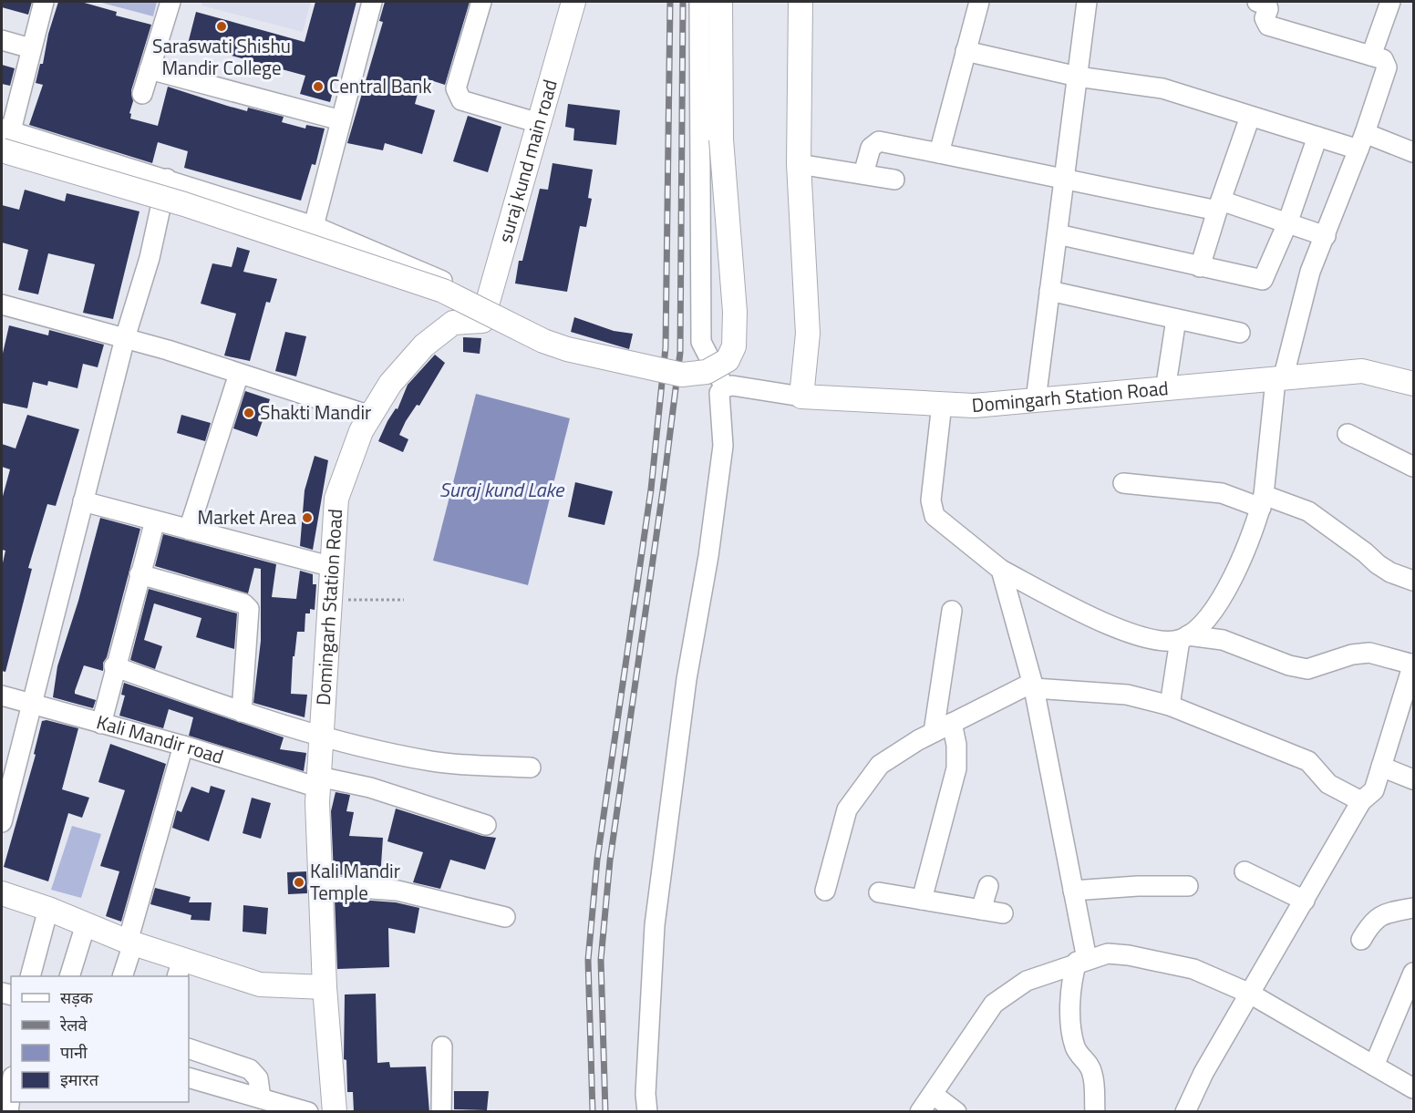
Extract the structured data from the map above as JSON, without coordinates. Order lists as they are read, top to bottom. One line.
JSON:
{"streets":{"street":["suraj kund main road","Domingarh Station Road","Kali Mandir road"]},"crossings":[["suraj kund main road","Domingarh Station Road"],["Domingarh Station Road","Kali Mandir road"]],"water":["Suraj kund Lake"],"places":["Saraswati Shishu Mandir College","Central Bank","Shakti Mandir","Market Area","Kali Mandir Temple"],"legend":["सड़क","रेलवे","पानी","इमारत"]}
